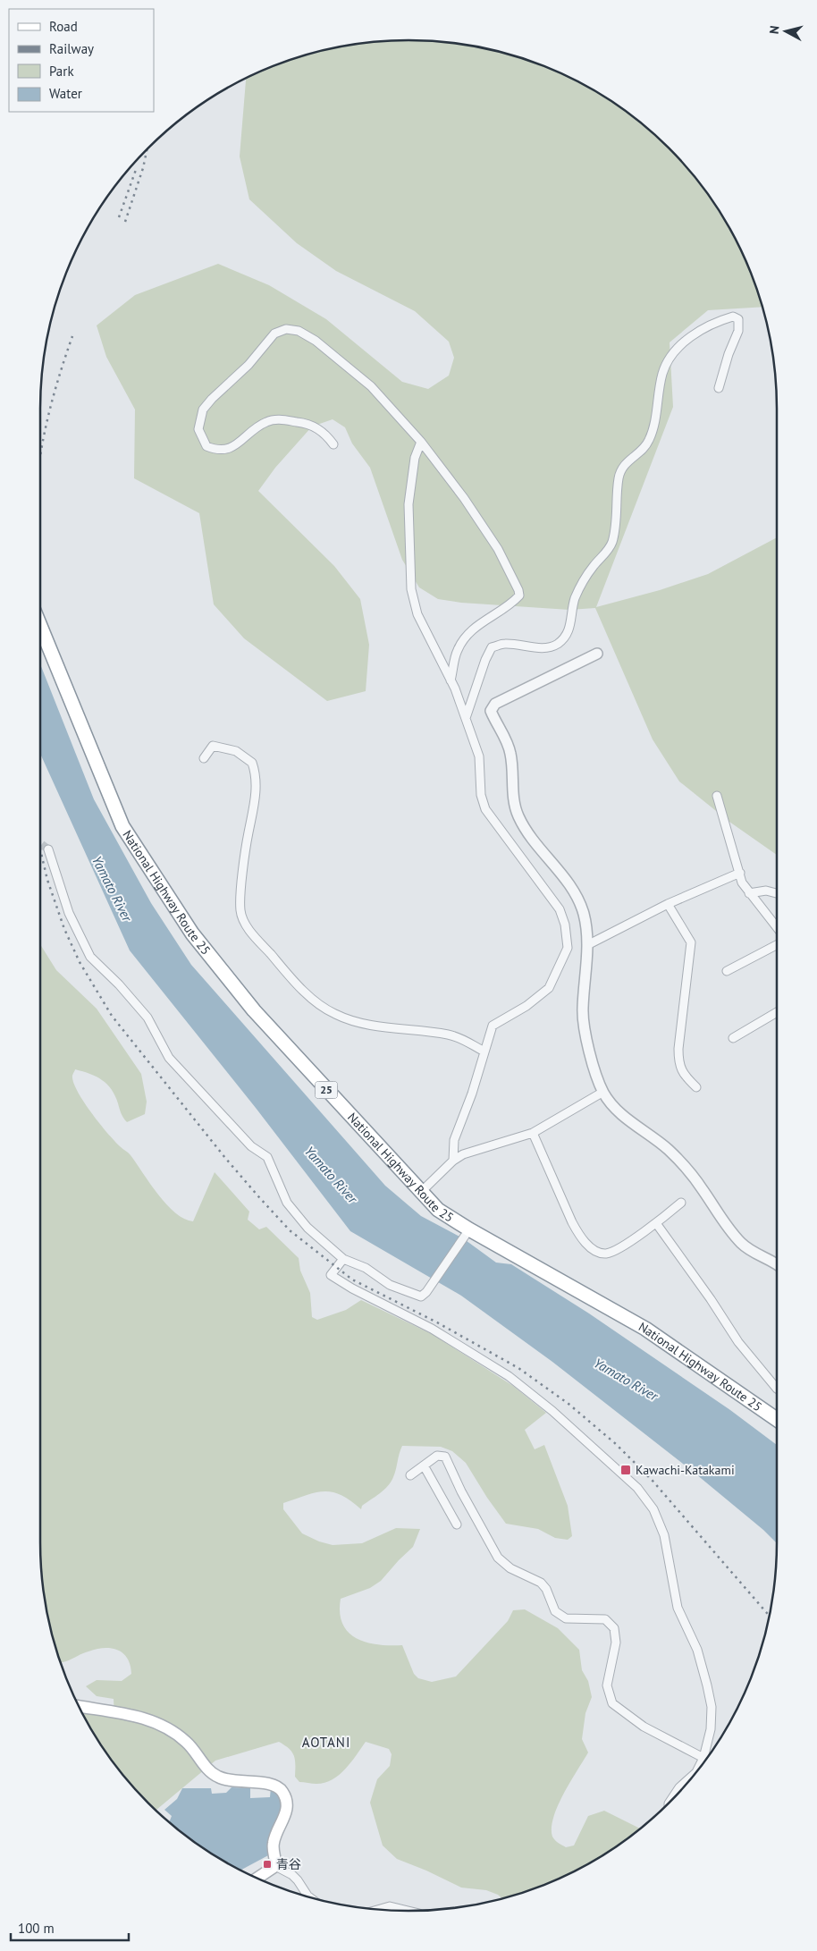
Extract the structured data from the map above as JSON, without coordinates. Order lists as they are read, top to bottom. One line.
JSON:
{"streets":{"highway":["National Highway Route 25","25"]},"districts":["AOTANI"],"water":["Yamato River"],"places":{"transit":["Kawachi-Katakami","青谷"]},"legend":["Road","Railway","Park","Water"],"scale_bar":"100 m","north":"left"}
